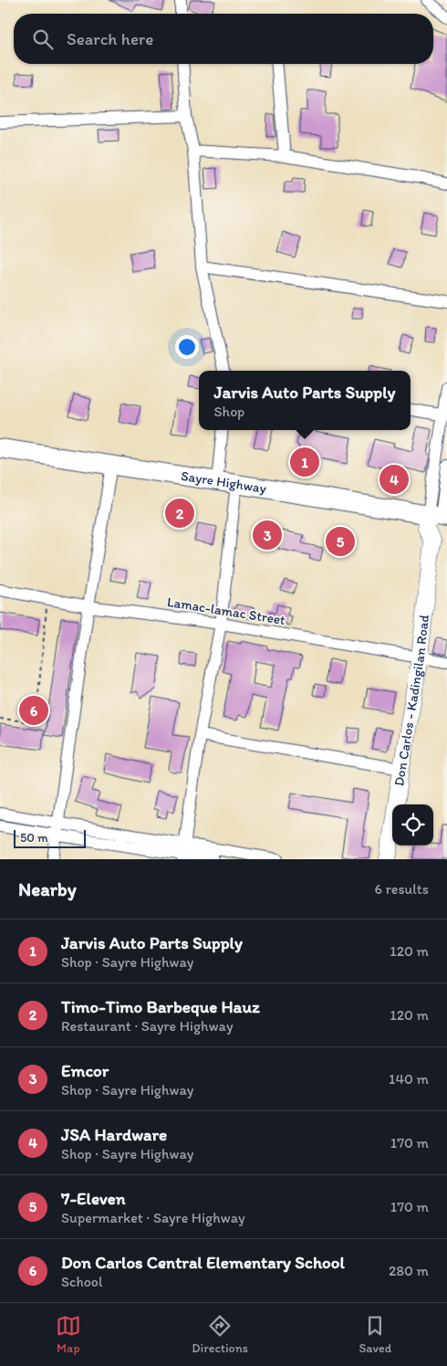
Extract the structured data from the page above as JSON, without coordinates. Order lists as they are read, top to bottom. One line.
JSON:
{"streets":{"highway":["Sayre Highway"],"main road":["Don Carlos - Kadingilan Road"],"street":["Lamac-lamac Street"]},"crossings":[["Sayre Highway","Don Carlos - Kadingilan Road"],["Lamac-lamac Street","Don Carlos - Kadingilan Road"]],"scale_bar":"50 m","page":{"search":"Search here","popup":["Jarvis Auto Parts Supply","Shop"],"pins":["1","4","2","3","5","6"],"scale":"50 m","heading":["Nearby","6 results"],"list":[{"mark":"1","name":"Jarvis Auto Parts Supply","note":"Shop · Sayre Highway","value":"120 m"},{"mark":"2","name":"Timo-Timo Barbeque Hauz","note":"Restaurant · Sayre Highway","value":"120 m"},{"mark":"3","name":"Emcor","note":"Shop · Sayre Highway","value":"140 m"},{"mark":"4","name":"JSA Hardware","note":"Shop · Sayre Highway","value":"170 m"},{"mark":"5","name":"7-Eleven","note":"Supermarket · Sayre Highway","value":"170 m"},{"mark":"6","name":"Don Carlos Central Elementary School","note":"School","value":"280 m"}],"nav":["Map","Directions","Saved"]}}
